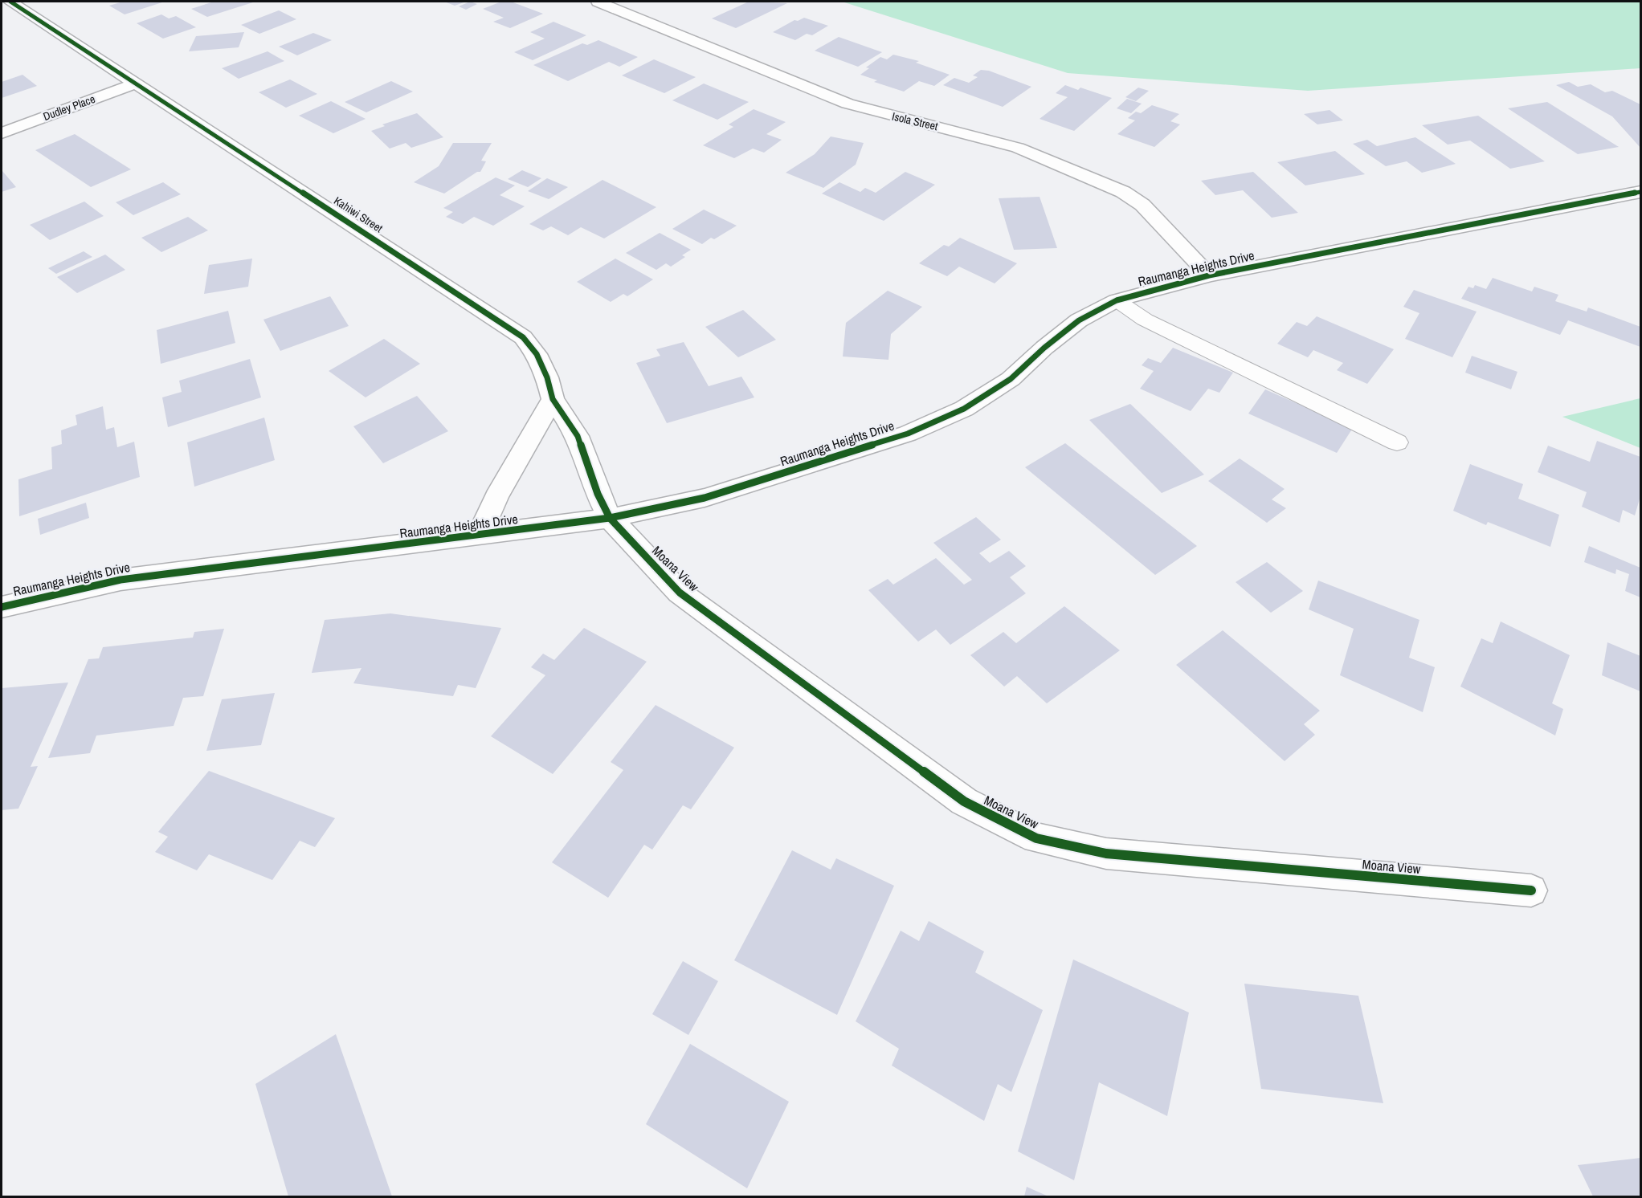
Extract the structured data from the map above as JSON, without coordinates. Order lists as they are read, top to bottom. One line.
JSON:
{"streets":{"street":["Dudley Place","Isola Street","Kahiwi Street","Raumanga Heights Drive","Moana View"]},"crossings":[["Dudley Place","Kahiwi Street"],["Isola Street","Raumanga Heights Drive"],["Kahiwi Street","Raumanga Heights Drive"],["Kahiwi Street","Moana View"],["Raumanga Heights Drive","Moana View"]]}
